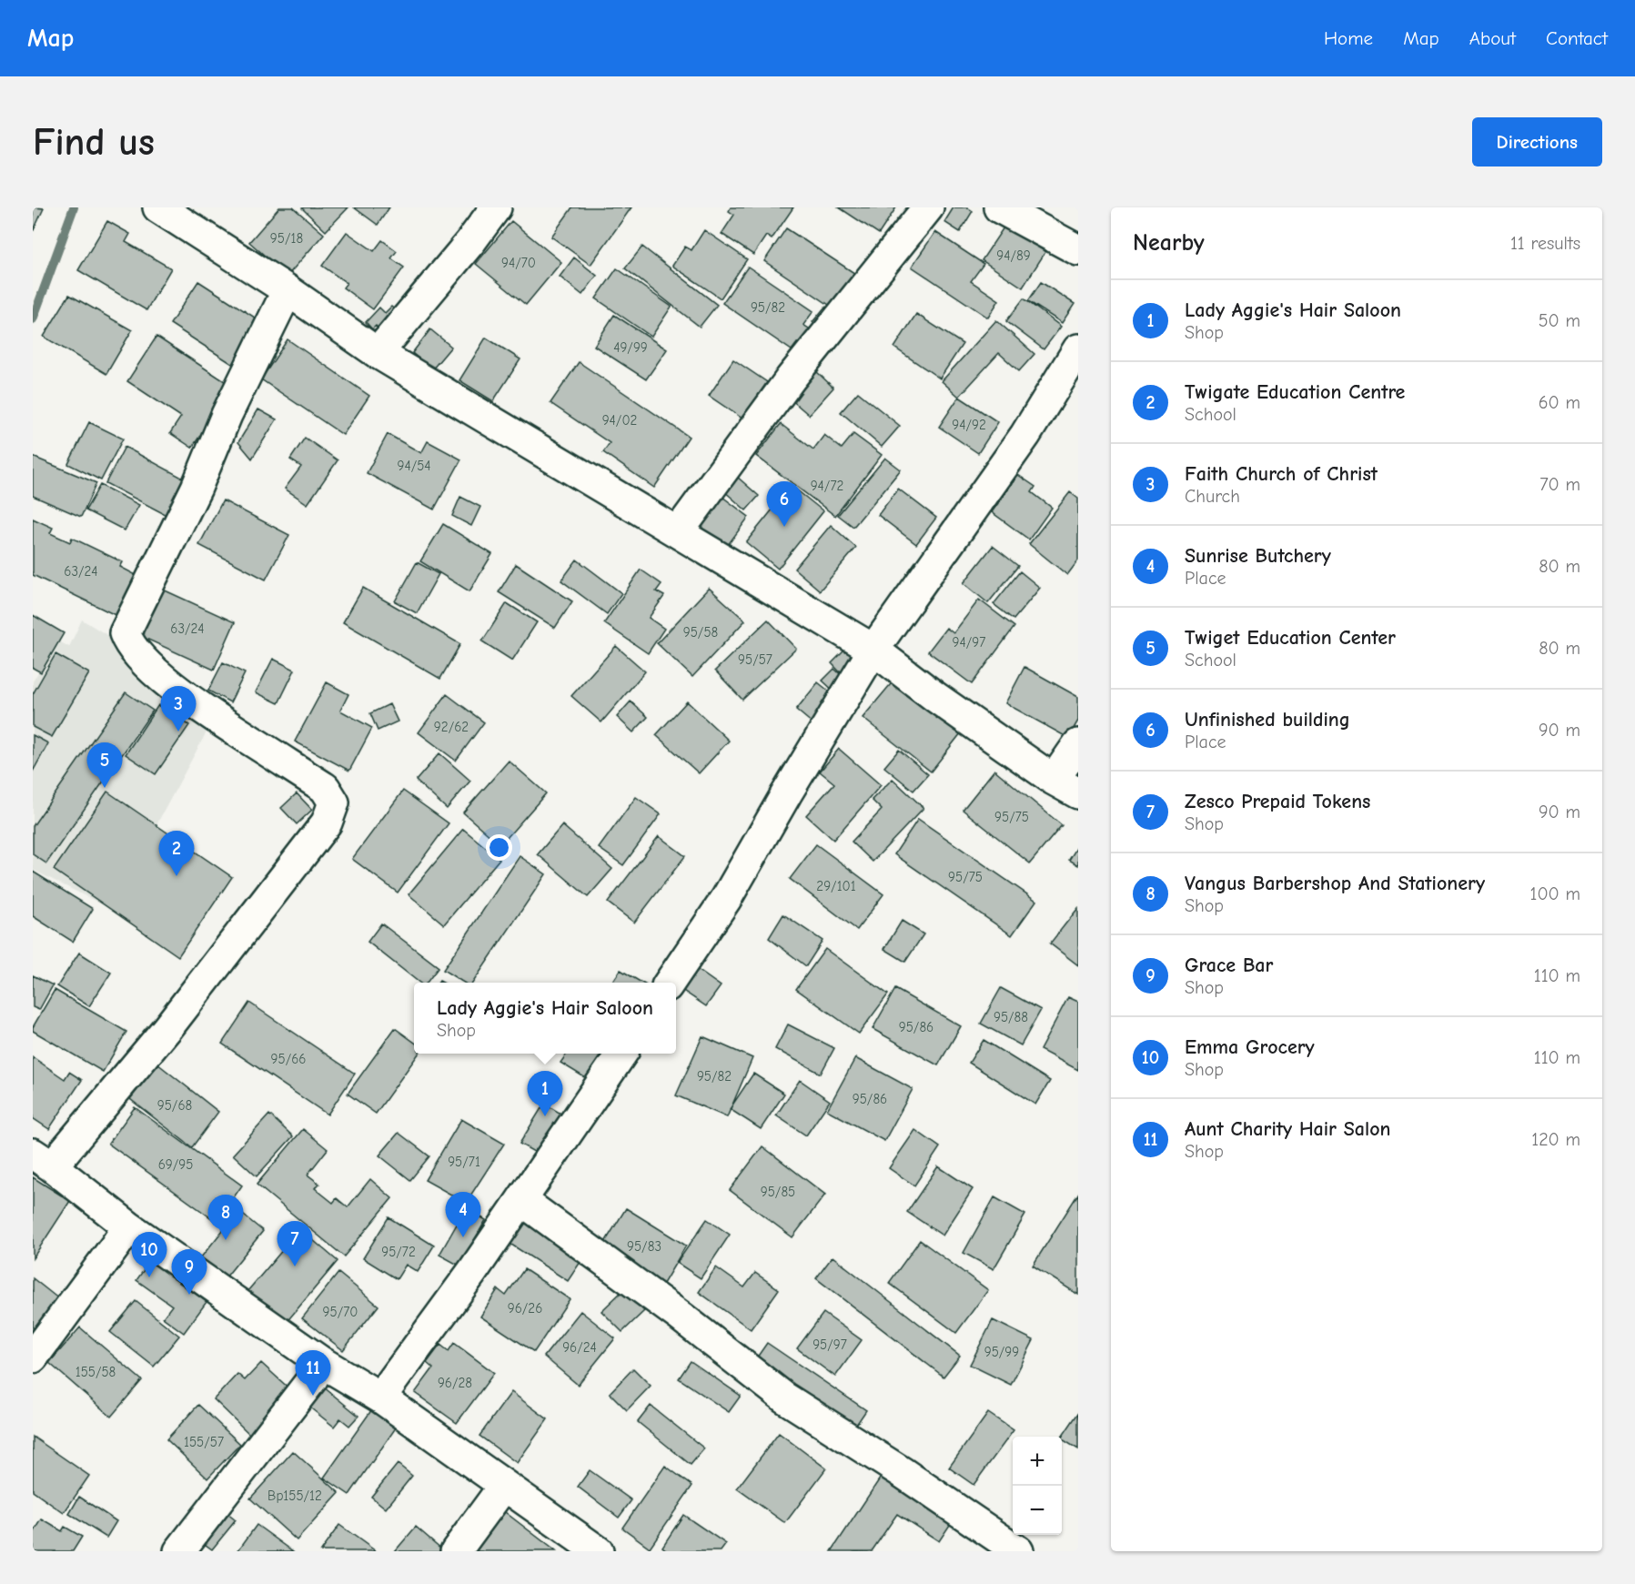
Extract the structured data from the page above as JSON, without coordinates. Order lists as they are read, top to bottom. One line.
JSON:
{"house_numbers":["95/18","94/89","94/70","95/82","49/99","94/02","94/92","94/54","94/72","63/24","63/24","95/58","94/97","95/57","92/62","95/75","95/75","29/101","95/88","95/86","95/66","95/82","95/86","95/68","95/71","69/95","95/85","95/83","95/72","96/26","95/70","95/97","96/24","95/99","155/58","96/28","155/57","Bp155/12"],"page":{"header":"Map","nav":["Home","Map","About","Contact"],"buttons":"Directions","title":"Find us","heading":["Nearby","11 results"],"list":[{"mark":"1","name":"Lady Aggie's Hair Saloon","note":"Shop","value":"50 m"},{"mark":"2","name":"Twigate Education Centre","note":"School","value":"60 m"},{"mark":"3","name":"Faith Church of Christ","note":"Church","value":"70 m"},{"mark":"4","name":"Sunrise Butchery","note":"Place","value":"80 m"},{"mark":"5","name":"Twiget Education Center","note":"School","value":"80 m"},{"mark":"6","name":"Unfinished building","note":"Place","value":"90 m"},{"mark":"7","name":"Zesco Prepaid Tokens","note":"Shop","value":"90 m"},{"mark":"8","name":"Vangus Barbershop And Stationery","note":"Shop","value":"100 m"},{"mark":"9","name":"Grace Bar","note":"Shop","value":"110 m"},{"mark":"10","name":"Emma Grocery","note":"Shop","value":"110 m"},{"mark":"11","name":"Aunt Charity Hair Salon","note":"Shop","value":"120 m"}],"pins":["6","3","5","2","1","4","8","7","10","9","11"],"popup":["Lady Aggie's Hair Saloon","Shop"],"map_buttons":["+","−"]}}
